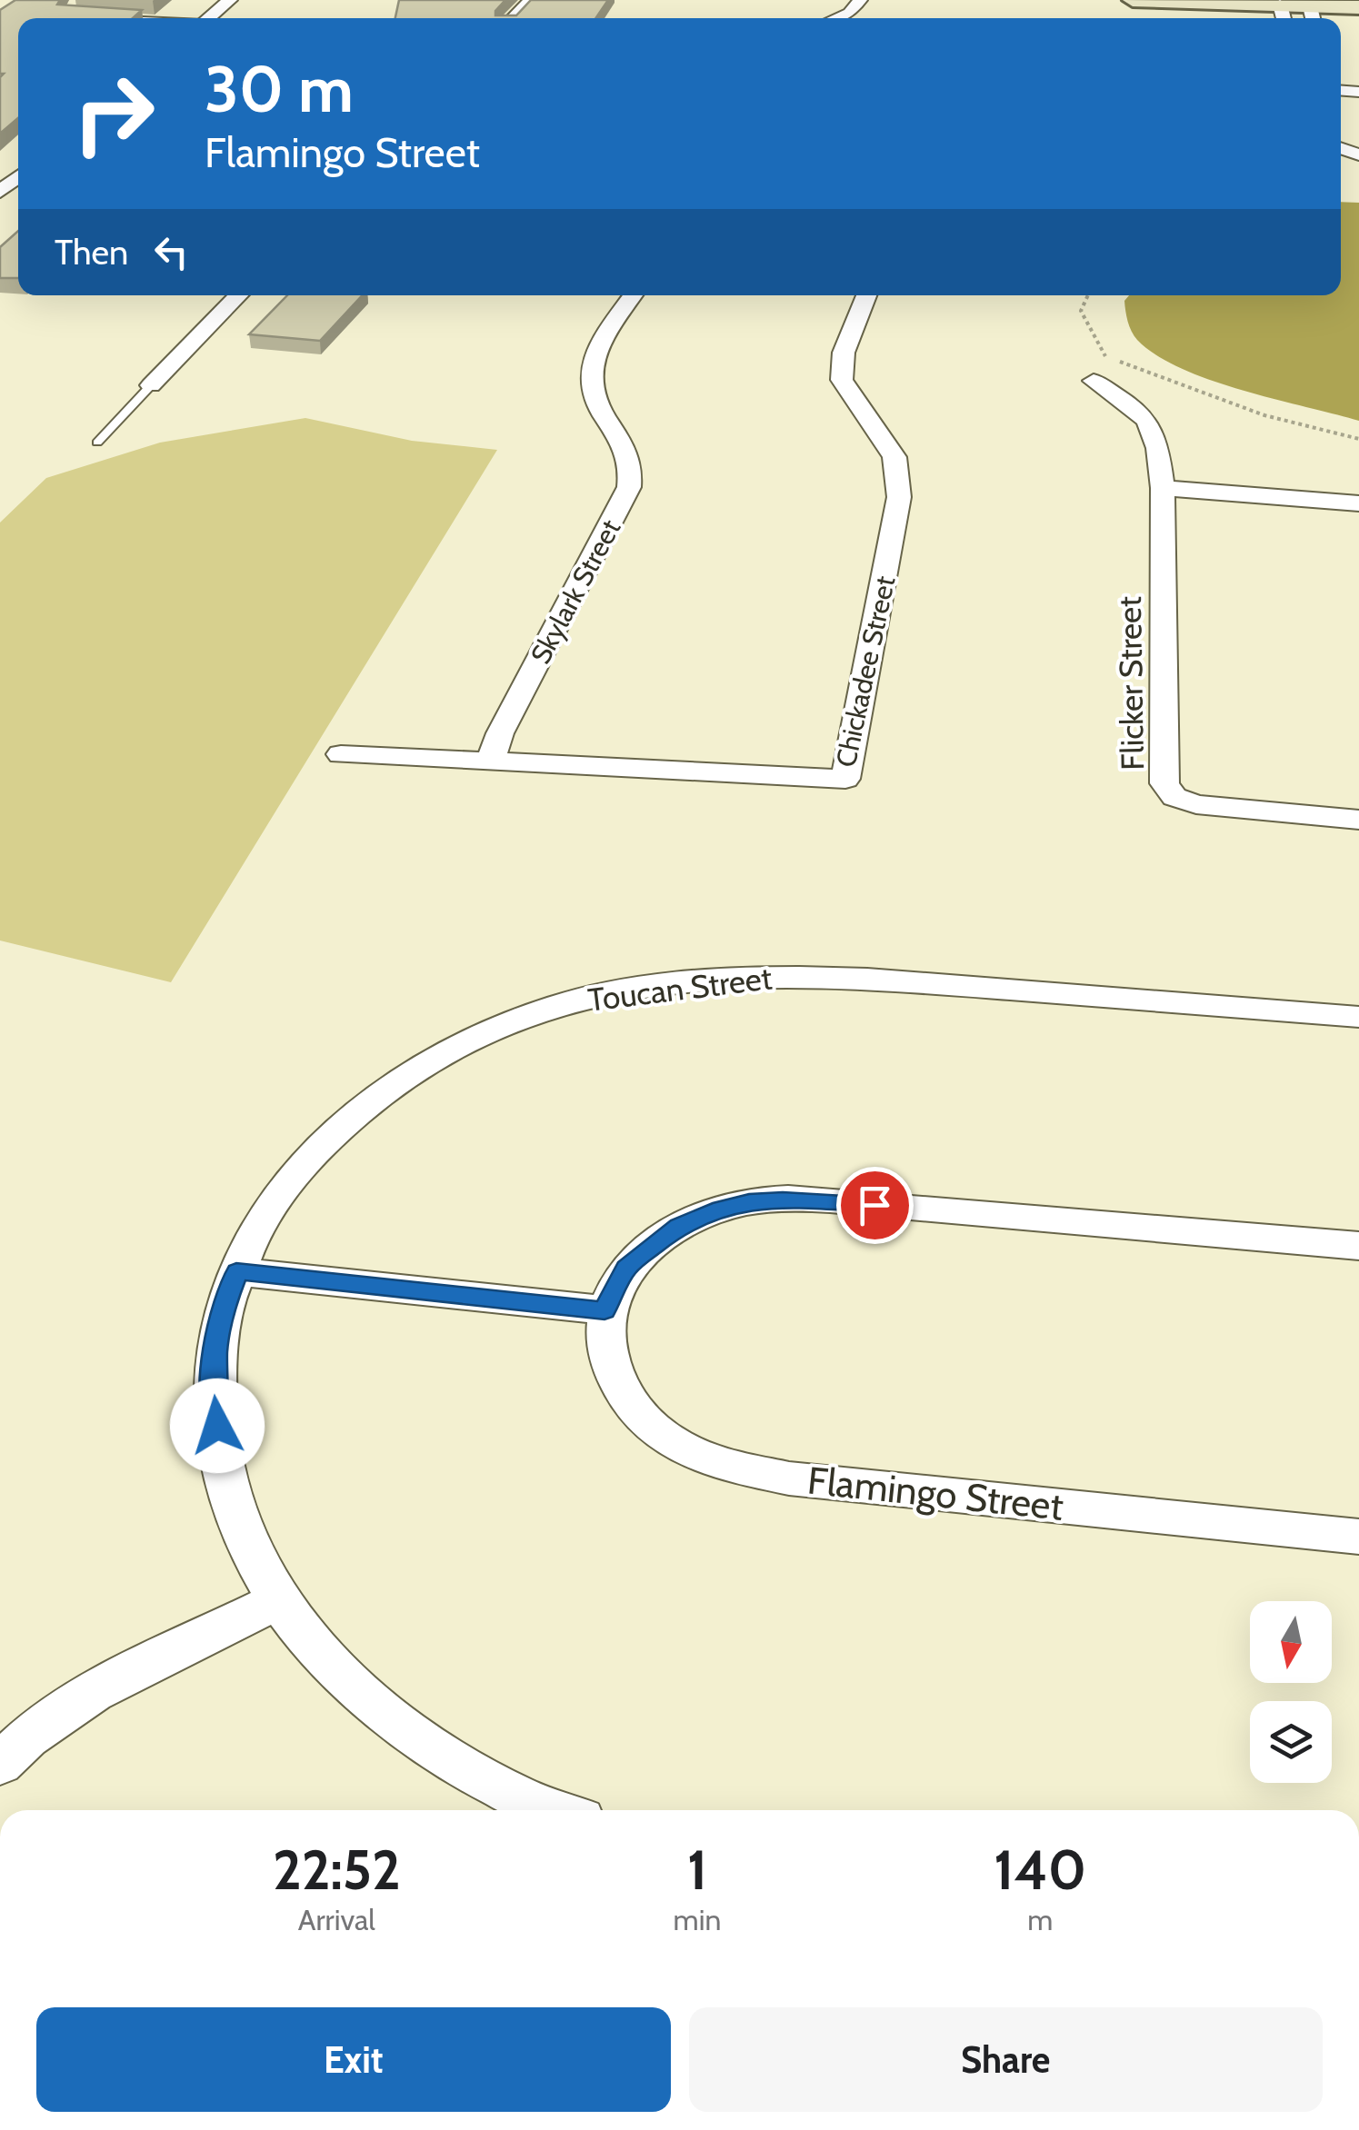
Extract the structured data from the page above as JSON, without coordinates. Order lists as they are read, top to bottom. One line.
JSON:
{"streets":{"street":["Skylark Street","Chickadee Street","Flicker Street","Toucan Street","Flamingo Street"]},"crossings":[["Skylark Street","Chickadee Street"]],"north":"bottom","page":{"turn":["30 m","Flamingo Street"],"then":"Then","eta":["22:52","Arrival","1","min","140","m"],"buttons":["Exit","Share"]}}
